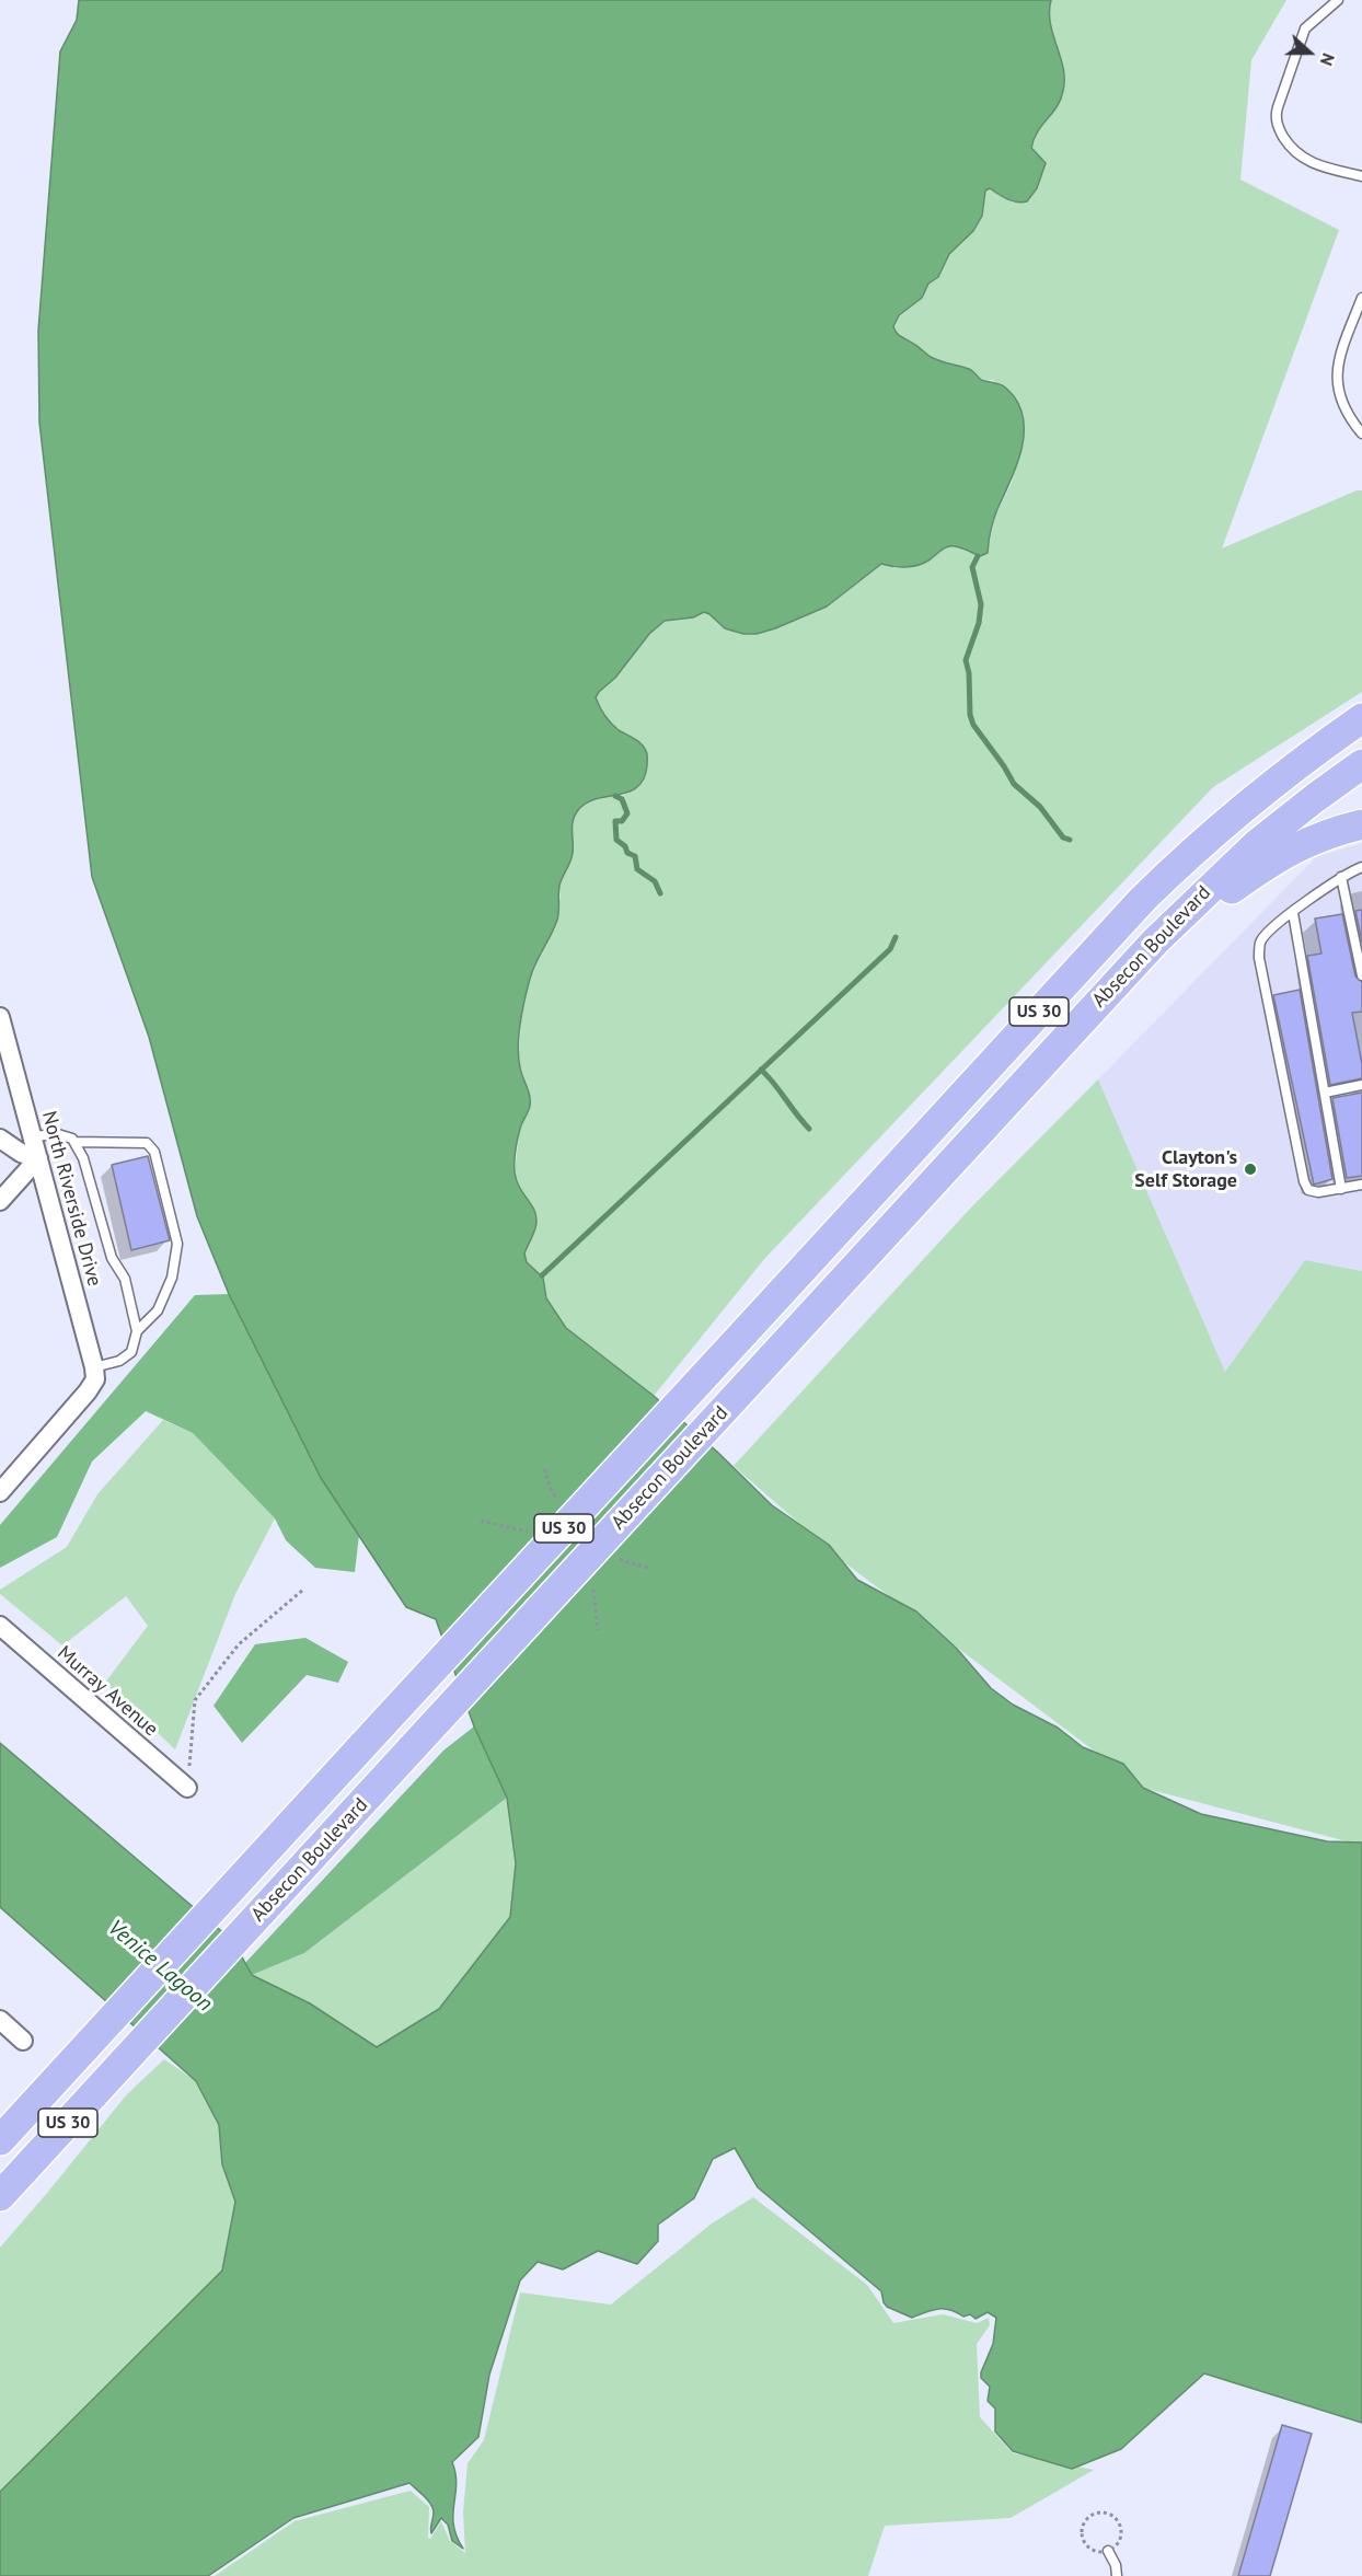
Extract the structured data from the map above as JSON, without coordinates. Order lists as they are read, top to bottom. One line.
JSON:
{"streets":{"highway":["Absecon Boulevard","US 30"],"street":["North Riverside Drive","Murray Avenue"]},"water":["Venice Lagoon"],"places":["Clayton's Self Storage"],"north":"right"}
